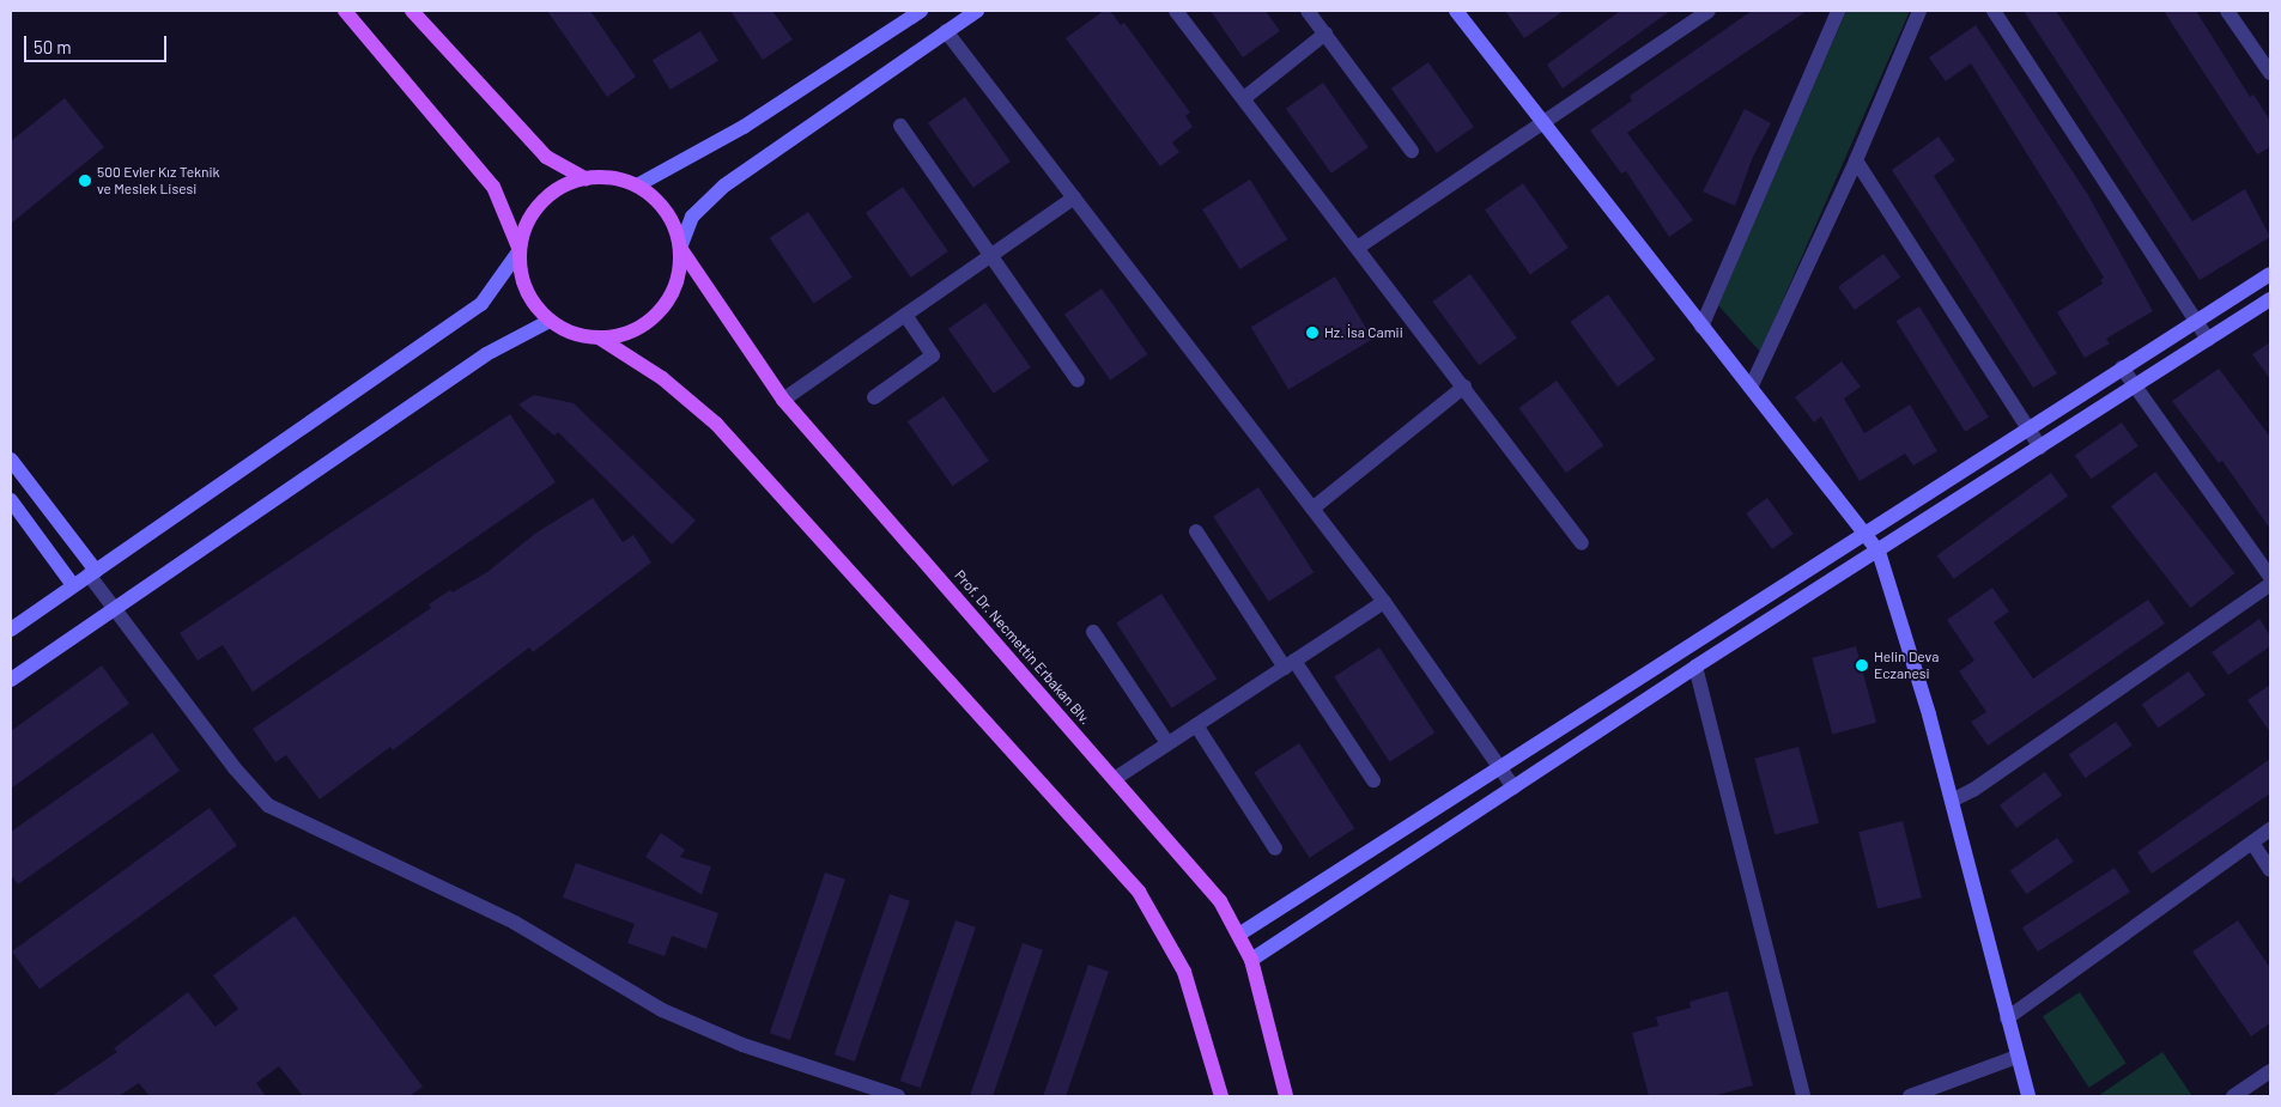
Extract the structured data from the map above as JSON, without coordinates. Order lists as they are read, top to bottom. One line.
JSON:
{"streets":{"main road":["Prof. Dr. Necmettin Erbakan Blv."]},"places":["500 Evler Kız Teknik ve Meslek Lisesi","Hz. İsa Camii","Helin Deva Eczanesi"],"scale_bar":"50 m"}
